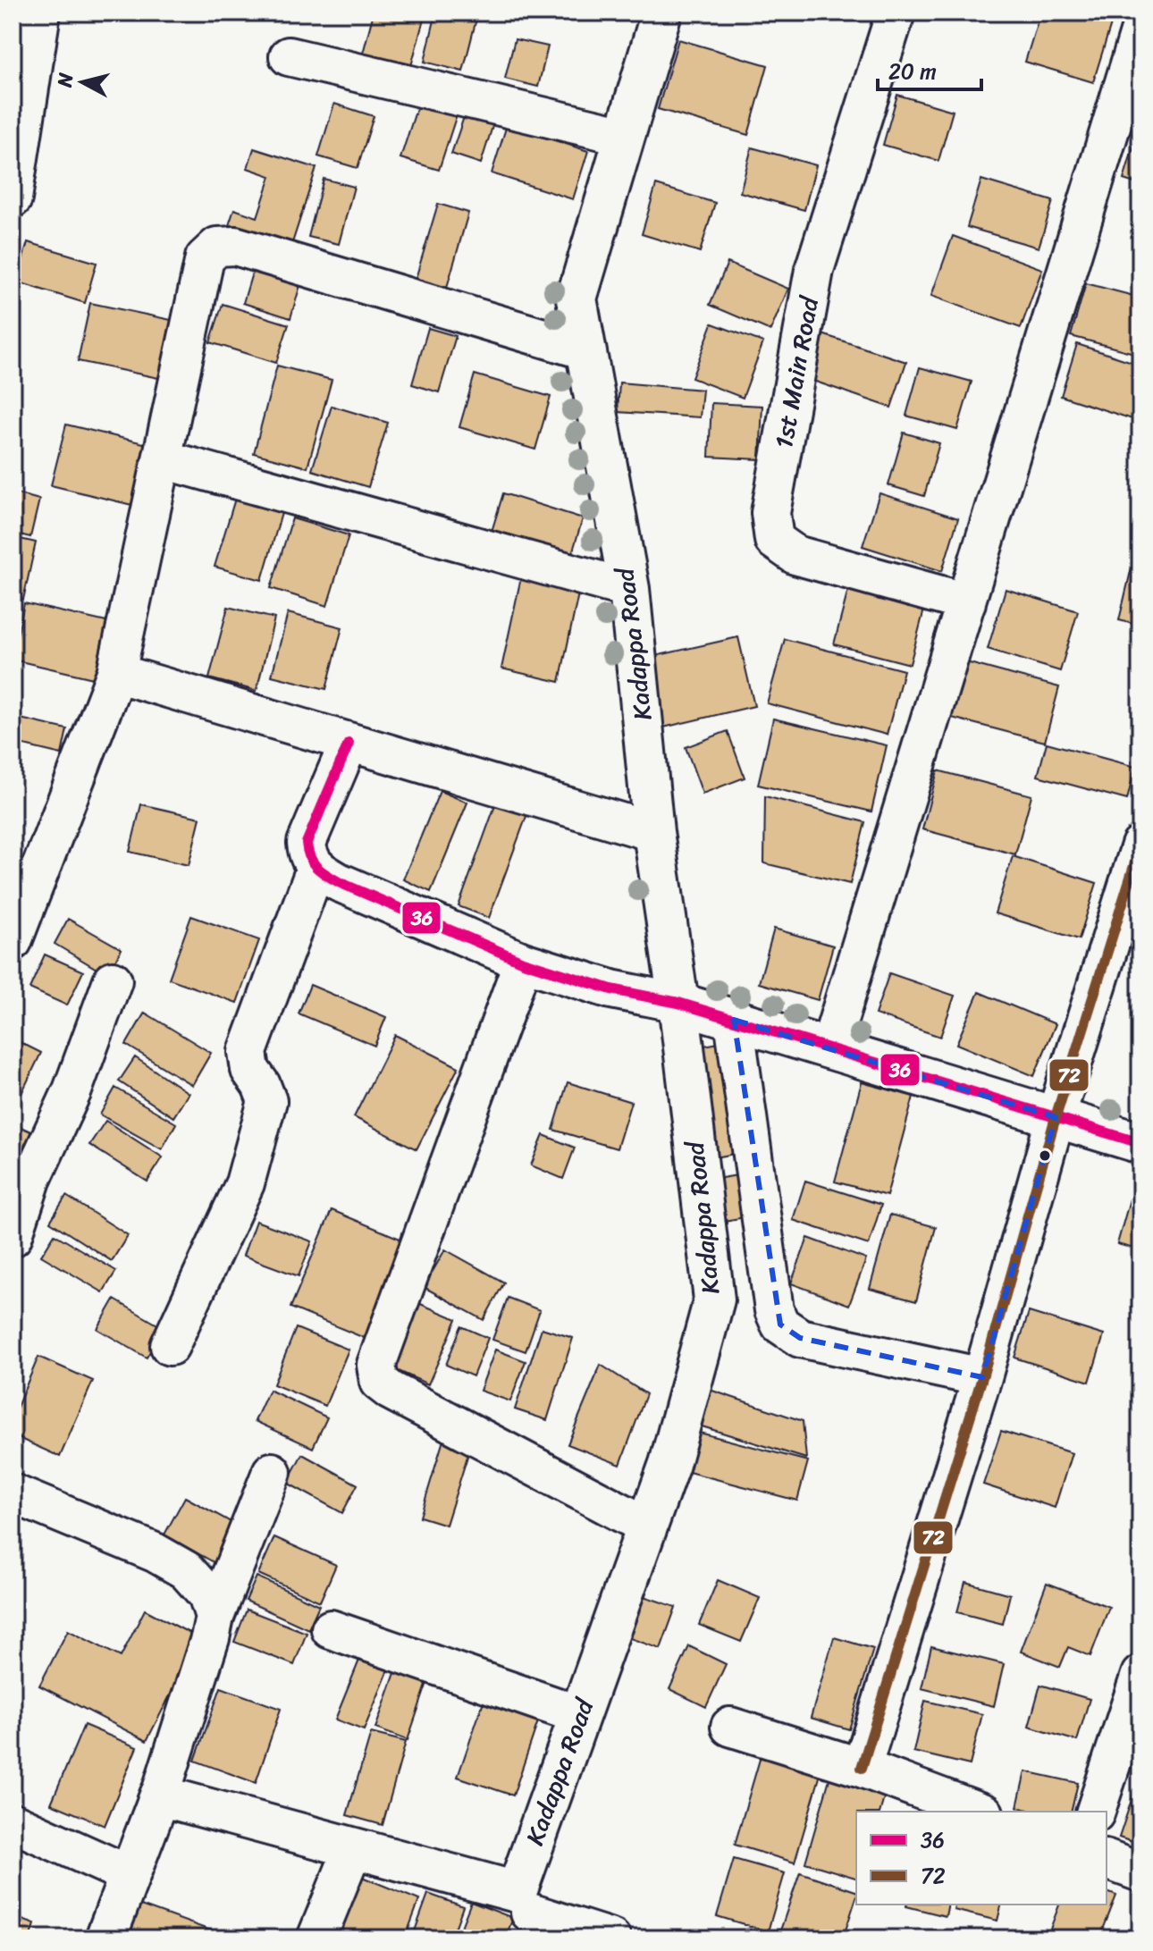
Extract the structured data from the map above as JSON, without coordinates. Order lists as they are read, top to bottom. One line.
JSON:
{"streets":{"main road":["Kadappa Road"],"street":["1st Main Road"]},"lines":["transit line 36","transit line 72"],"legend":["36","72"],"scale_bar":"20 m","north":"left"}
